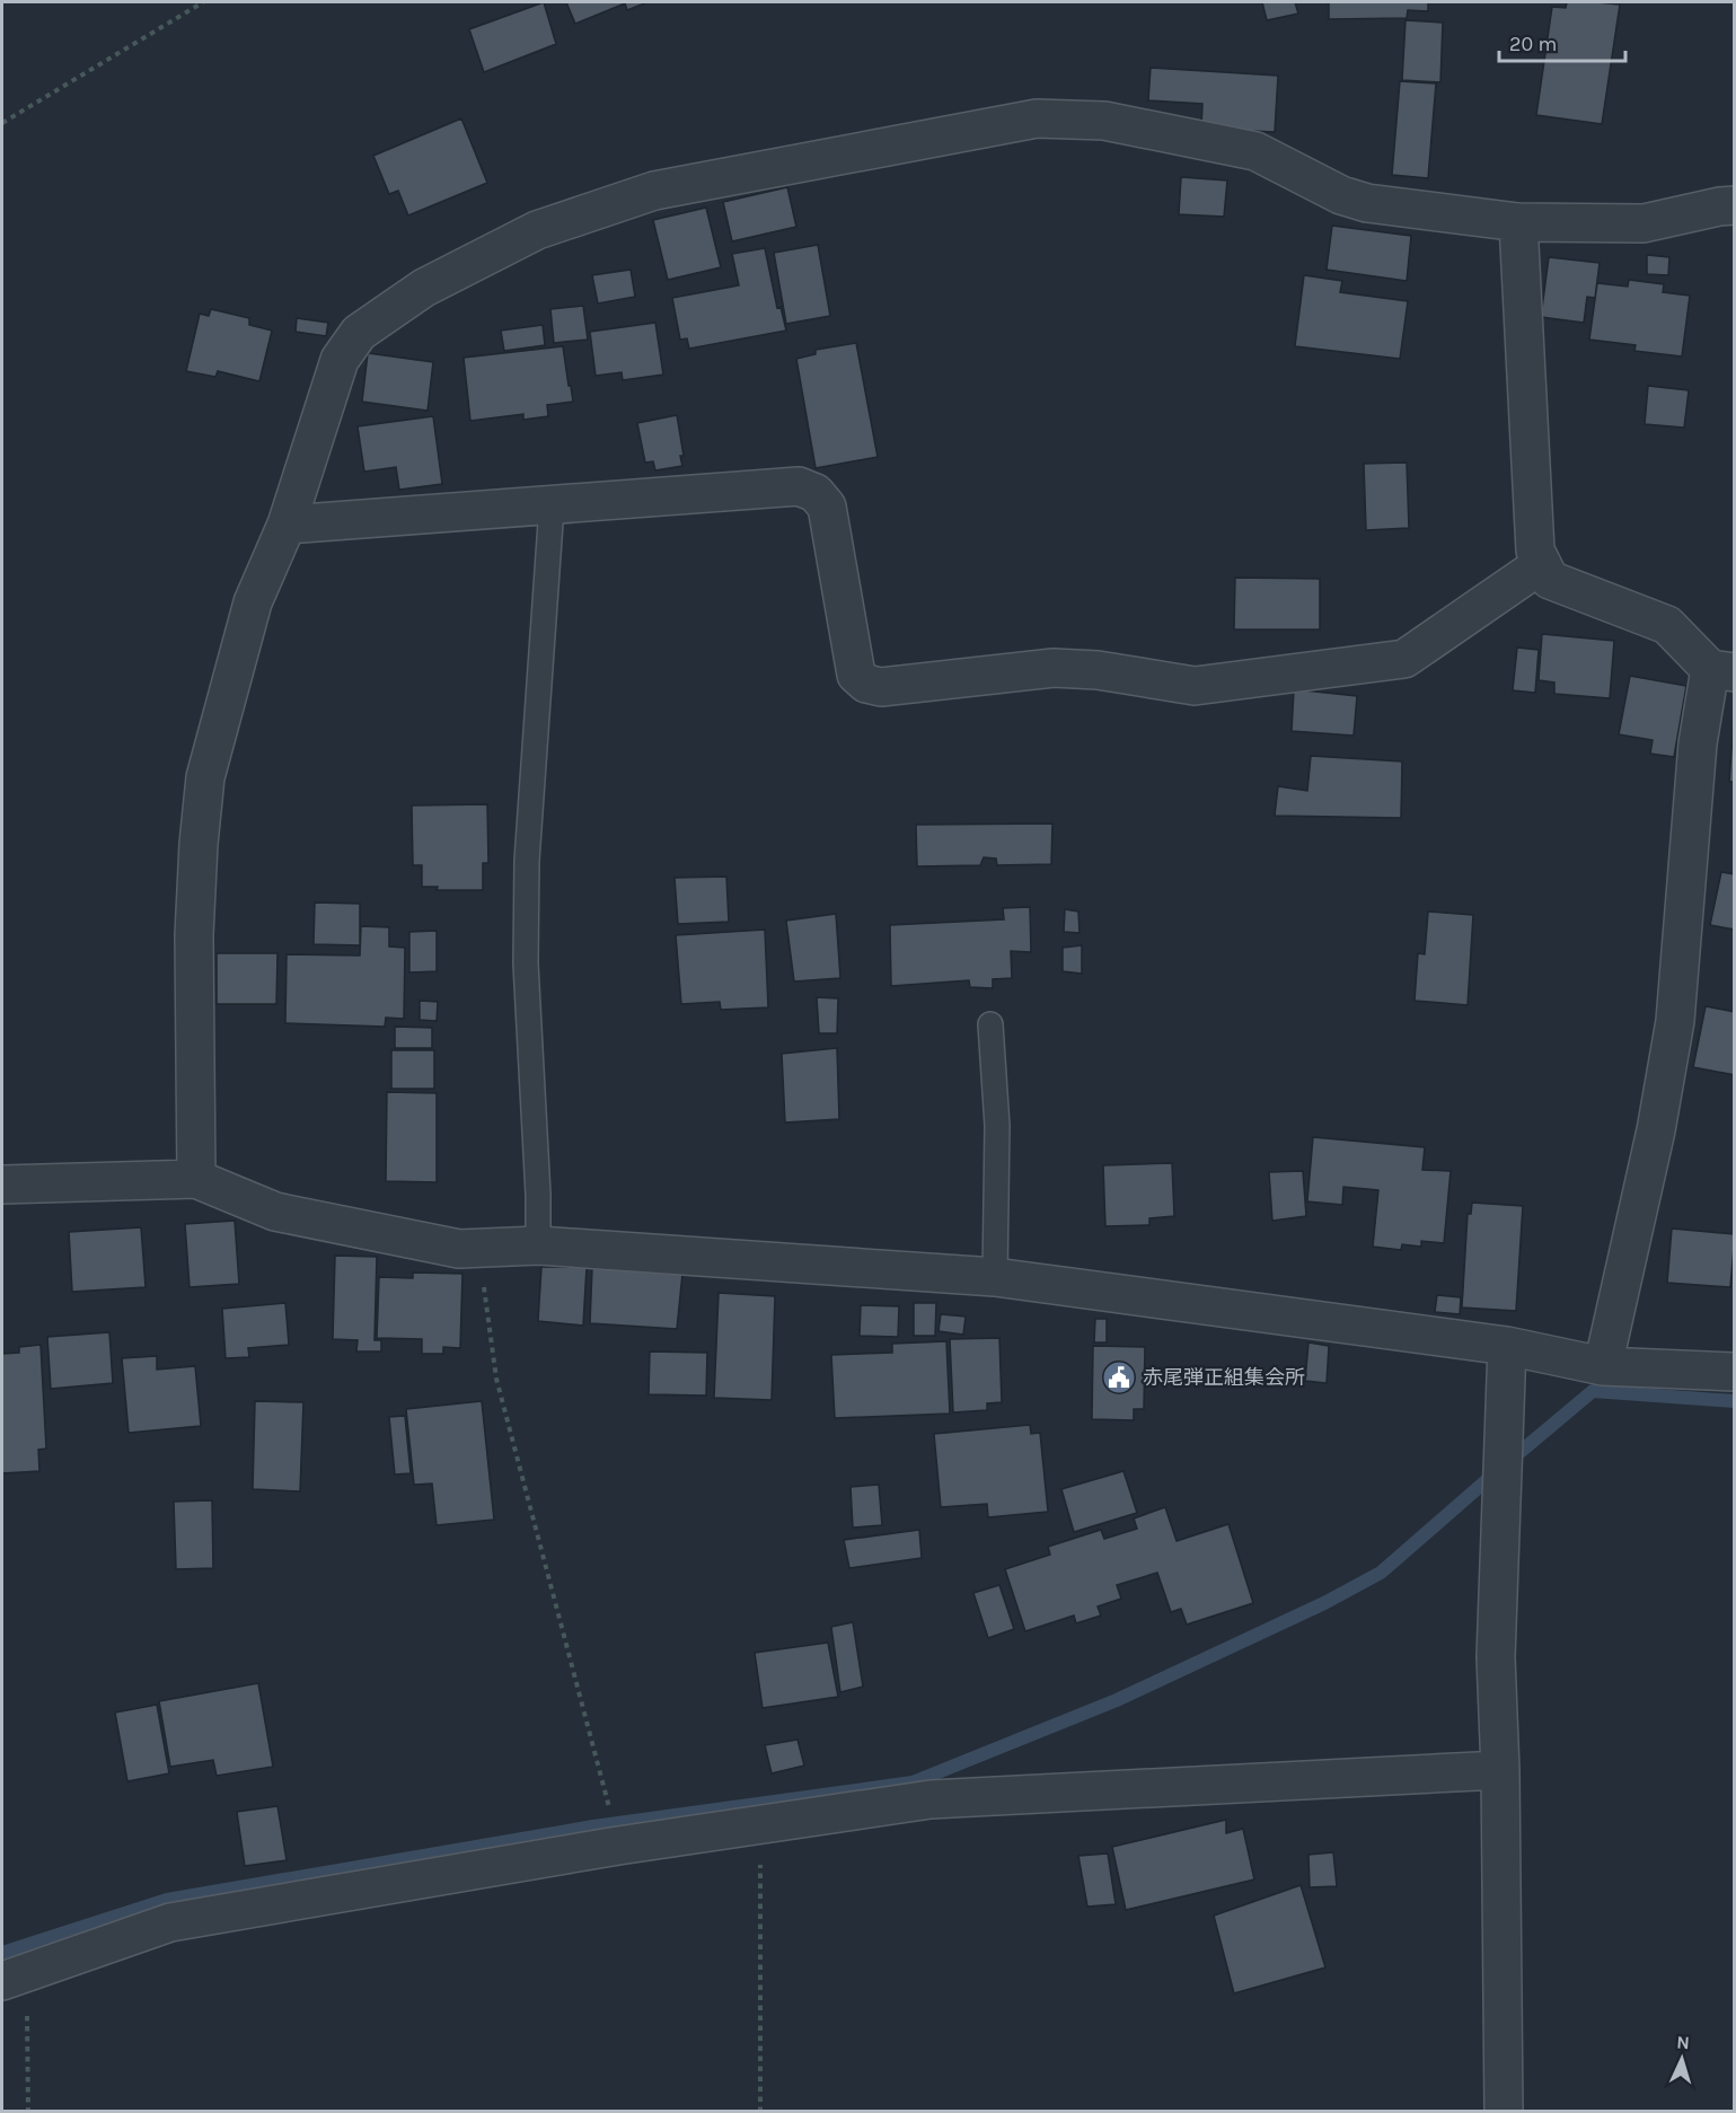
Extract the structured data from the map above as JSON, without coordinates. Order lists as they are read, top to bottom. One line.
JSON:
{"places":{"public building":["赤尾弾正組集会所"]},"scale_bar":"20 m","north":"top"}
